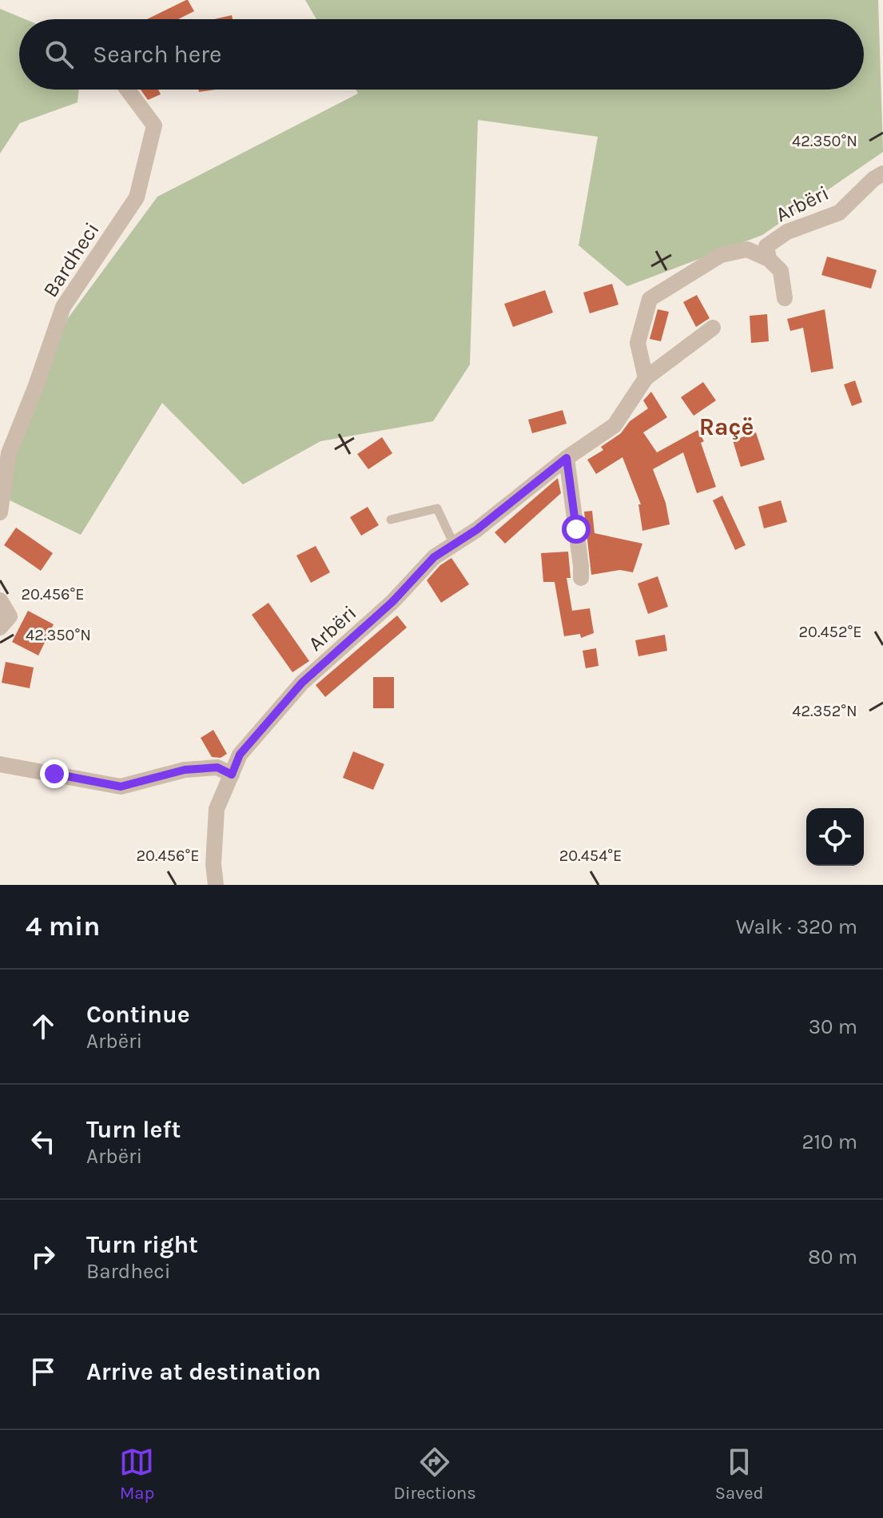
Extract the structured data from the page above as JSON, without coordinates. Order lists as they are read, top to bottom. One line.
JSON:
{"streets":{"street":["Arbëri","Bardheci"]},"districts":["Raçë"],"page":{"search":"Search here","heading":["4 min","Walk · 320 m"],"list":[["Continue","Arbëri","30 m"],["Turn left","Arbëri","210 m"],["Turn right","Bardheci","80 m"],"Arrive at destination"],"nav":["Map","Directions","Saved"]},"coordinates":["42.350°N","20.456°E","20.452°E","42.352°N","20.454°E"]}
